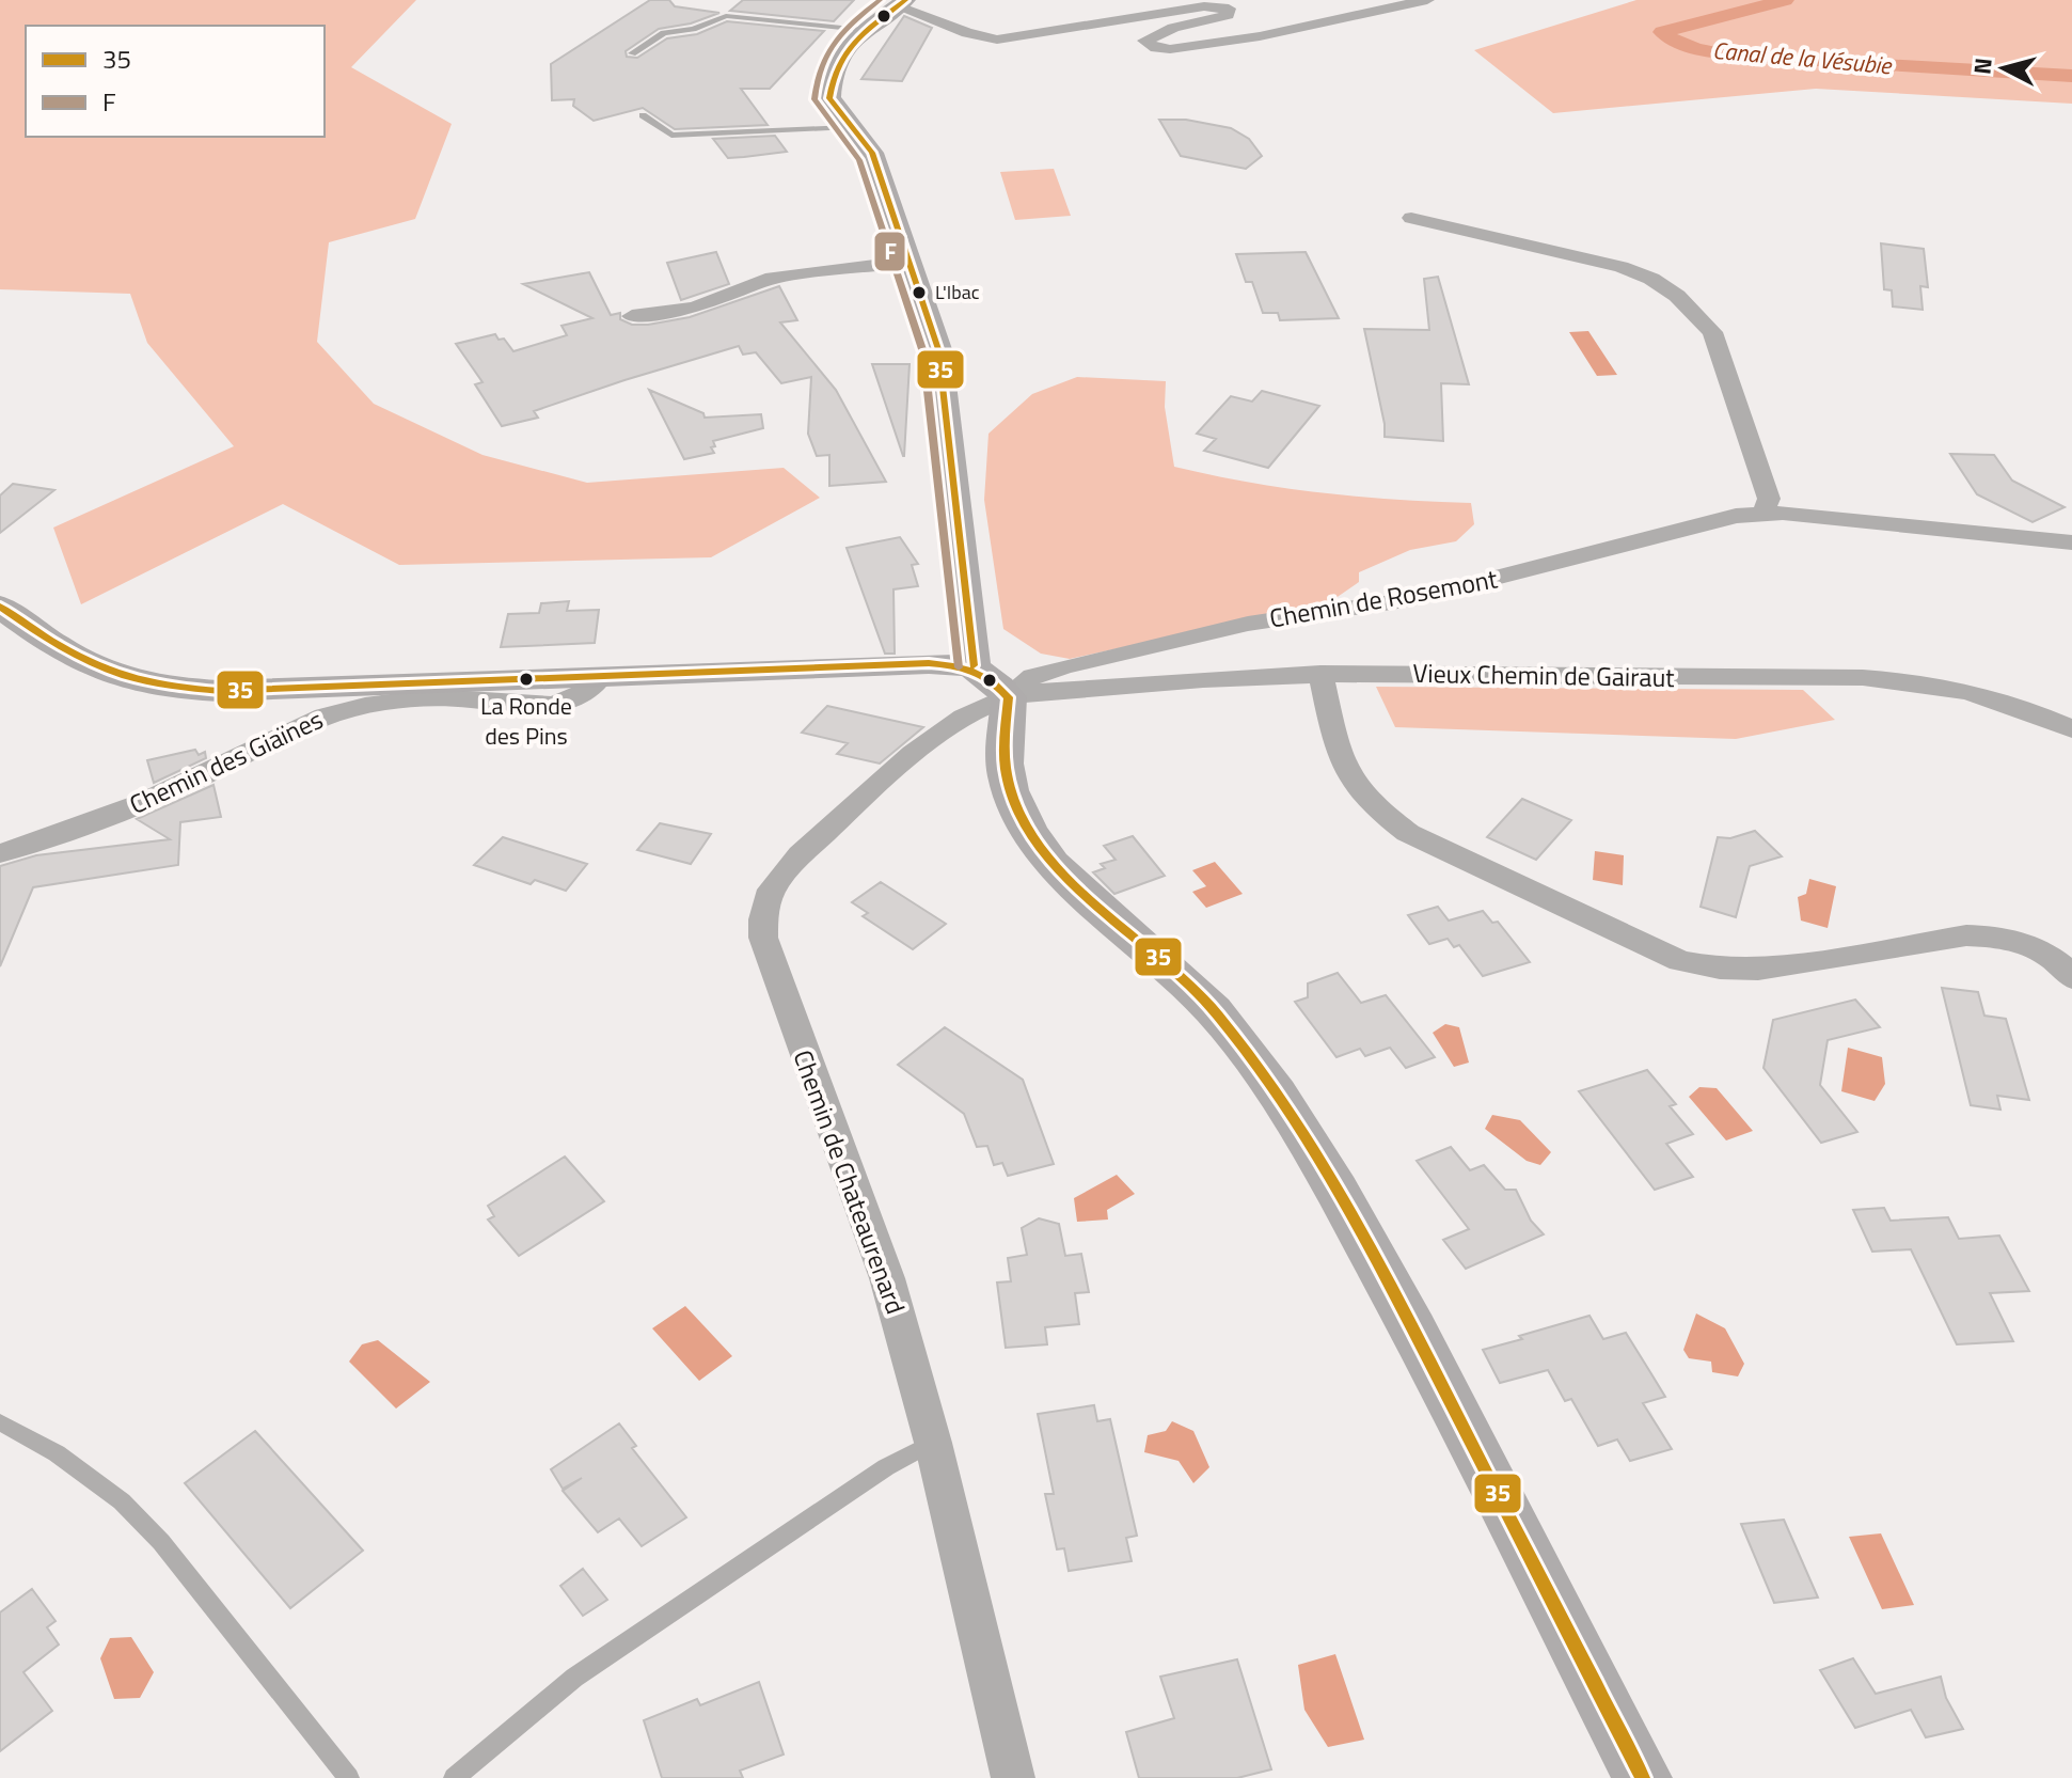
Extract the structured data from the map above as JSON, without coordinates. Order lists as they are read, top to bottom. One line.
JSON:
{"streets":{"street":["Chemin de Rosemont","Vieux Chemin de Gairaut","Chemin des Giaïnes","Chemin de Chateaurenard"]},"crossings":[["Chemin de Rosemont","Vieux Chemin de Gairaut"],["Chemin de Rosemont","Chemin de Chateaurenard"],["Vieux Chemin de Gairaut","Chemin de Chateaurenard"]],"water":["Canal de la Vésubie"],"places":["L'Ibac","La Ronde des Pins"],"lines":["transit line 35","transit line F"],"legend":["35","F"],"north":"left"}
